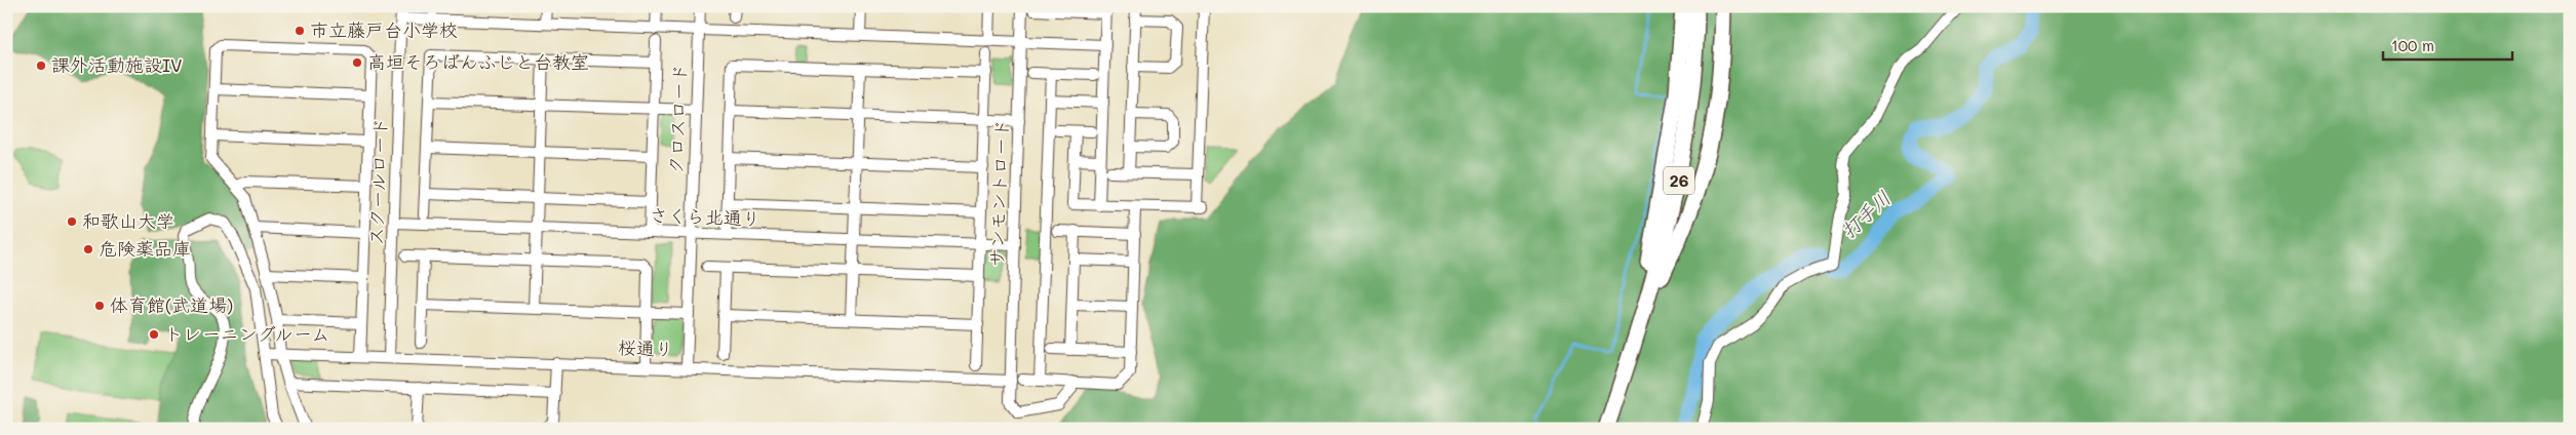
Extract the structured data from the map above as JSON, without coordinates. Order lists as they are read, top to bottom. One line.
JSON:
{"streets":{"highway":["26"],"street":["クロスロード","スクールロード","サンモントロード","さくら北通り","桜通り"]},"crossings":[["クロスロード","さくら北通り"],["クロスロード","桜通り"],["スクールロード","さくら北通り"],["スクールロード","桜通り"],["サンモントロード","さくら北通り"],["サンモントロード","桜通り"]],"water":["打手川"],"places":["市立藤戸台小学校","高垣そろばんふじと台教室","課外活動施設IV","和歌山大学","危険薬品庫","体育館(武道場)","トレーニングルーム"],"scale_bar":"100 m"}
